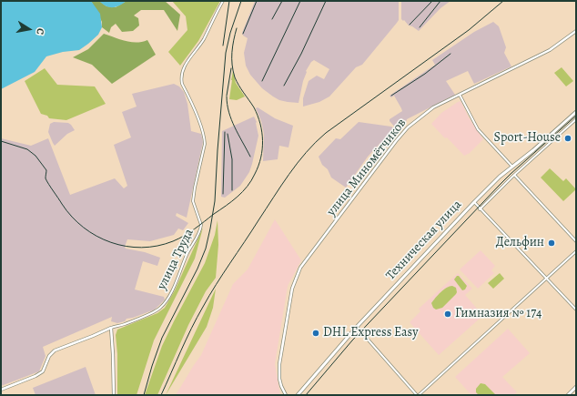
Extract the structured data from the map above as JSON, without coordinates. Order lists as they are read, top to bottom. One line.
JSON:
{"streets":{"main road":["Техническая улица"],"street":["улица Миномётчиков","улица Труда"]},"places":["Sport-House","Дельфин","Гимназия № 174","DHL Express Easy"],"north":"right"}
